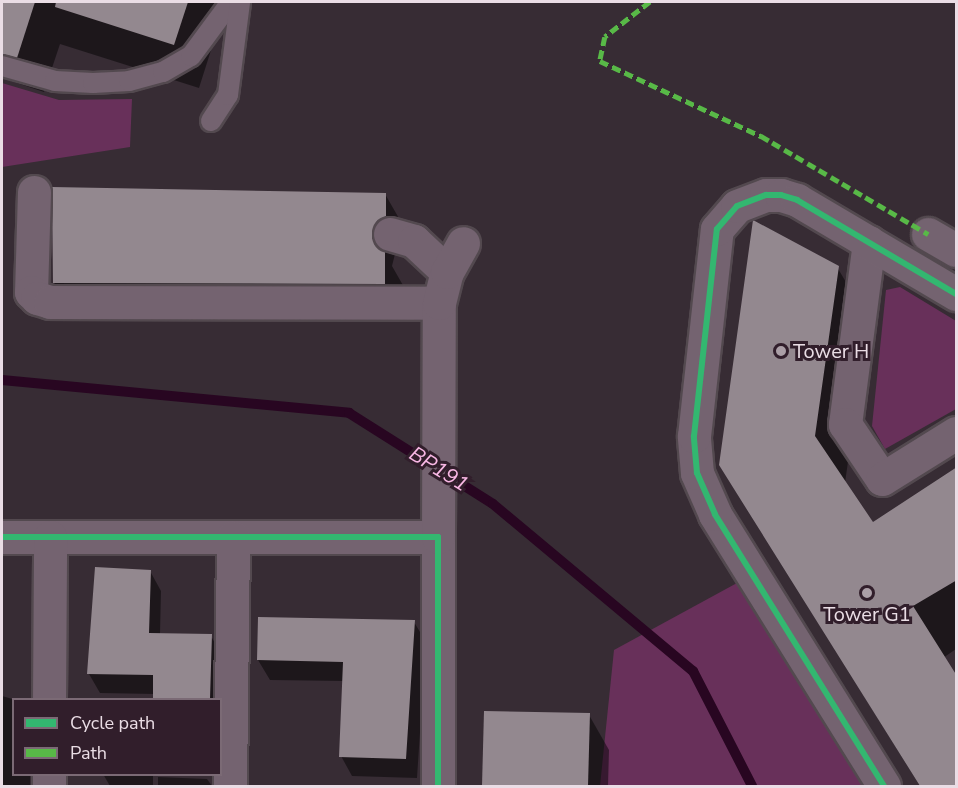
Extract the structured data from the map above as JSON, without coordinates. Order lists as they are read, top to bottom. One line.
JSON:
{"water":["BP191"],"places":["Tower H","Tower G1"],"legend":["Cycle path","Path"]}
